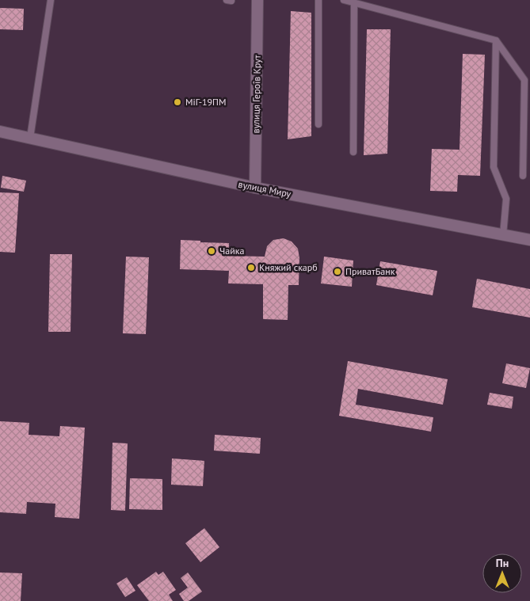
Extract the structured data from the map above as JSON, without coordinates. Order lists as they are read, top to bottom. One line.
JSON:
{"streets":{"main road":["вулиця Героїв Крут","вулиця Миру"]},"crossings":[["вулиця Героїв Крут","вулиця Миру"]],"places":["МіГ-19ПМ","Чайка","Княжий скарб","ПриватБанк"],"north":"top"}
